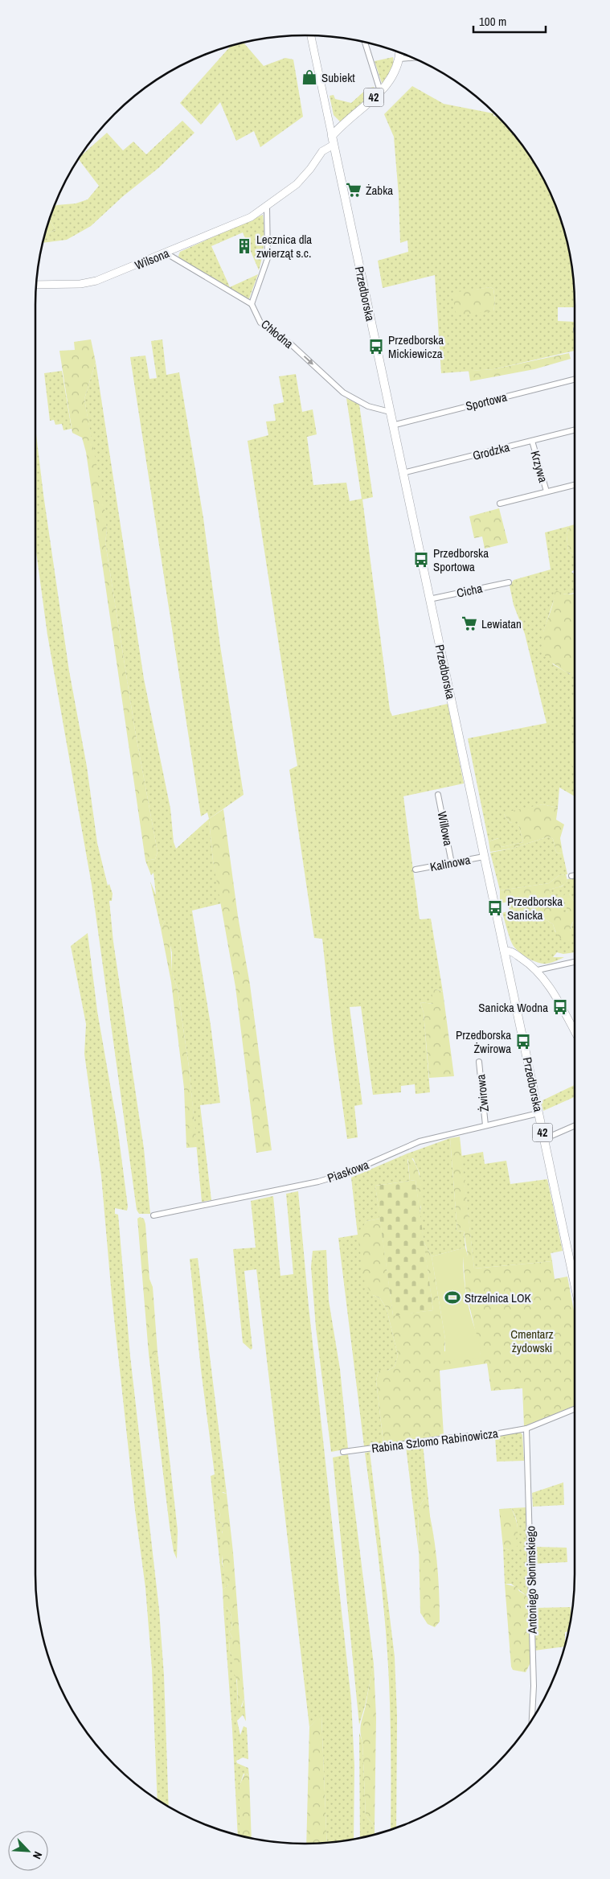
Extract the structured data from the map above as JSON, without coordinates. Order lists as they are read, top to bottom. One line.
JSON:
{"streets":{"main road":["42","Przedborska"],"street":["Wilsona","Chłodna","Sportowa","Grodzka","Krzywa","Cicha","Willowa","Kalinowa","Żwirowa","Piaskowa","Rabina Szlomo Rabinowicza","Antoniego Słonimskiego"]},"crossings":[["42","Przedborska"],["Wilsona","Przedborska"],["Przedborska","Chłodna"],["Przedborska","Sportowa"],["Przedborska","Grodzka"],["Przedborska","Cicha"],["Przedborska","Kalinowa"],["Przedborska","Piaskowa"],["Grodzka","Krzywa"],["Willowa","Kalinowa"],["Żwirowa","Piaskowa"],["Rabina Szlomo Rabinowicza","Antoniego Słonimskiego"]],"one_way":["Chłodna"],"parks":["Cmentarz żydowski"],"places":{"shop":["Subiekt"],"supermarket":["Żabka","Lewiatan"],"building":["Lecznica dla zwierząt s.c."],"bus stop":["Przedborska Mickiewicza","Przedborska Sportowa","Przedborska Sanicka","Sanicka Wodna","Przedborska Żwirowa"],"sports":["Strzelnica LOK"]},"scale_bar":"100 m","north":"bottom right"}
